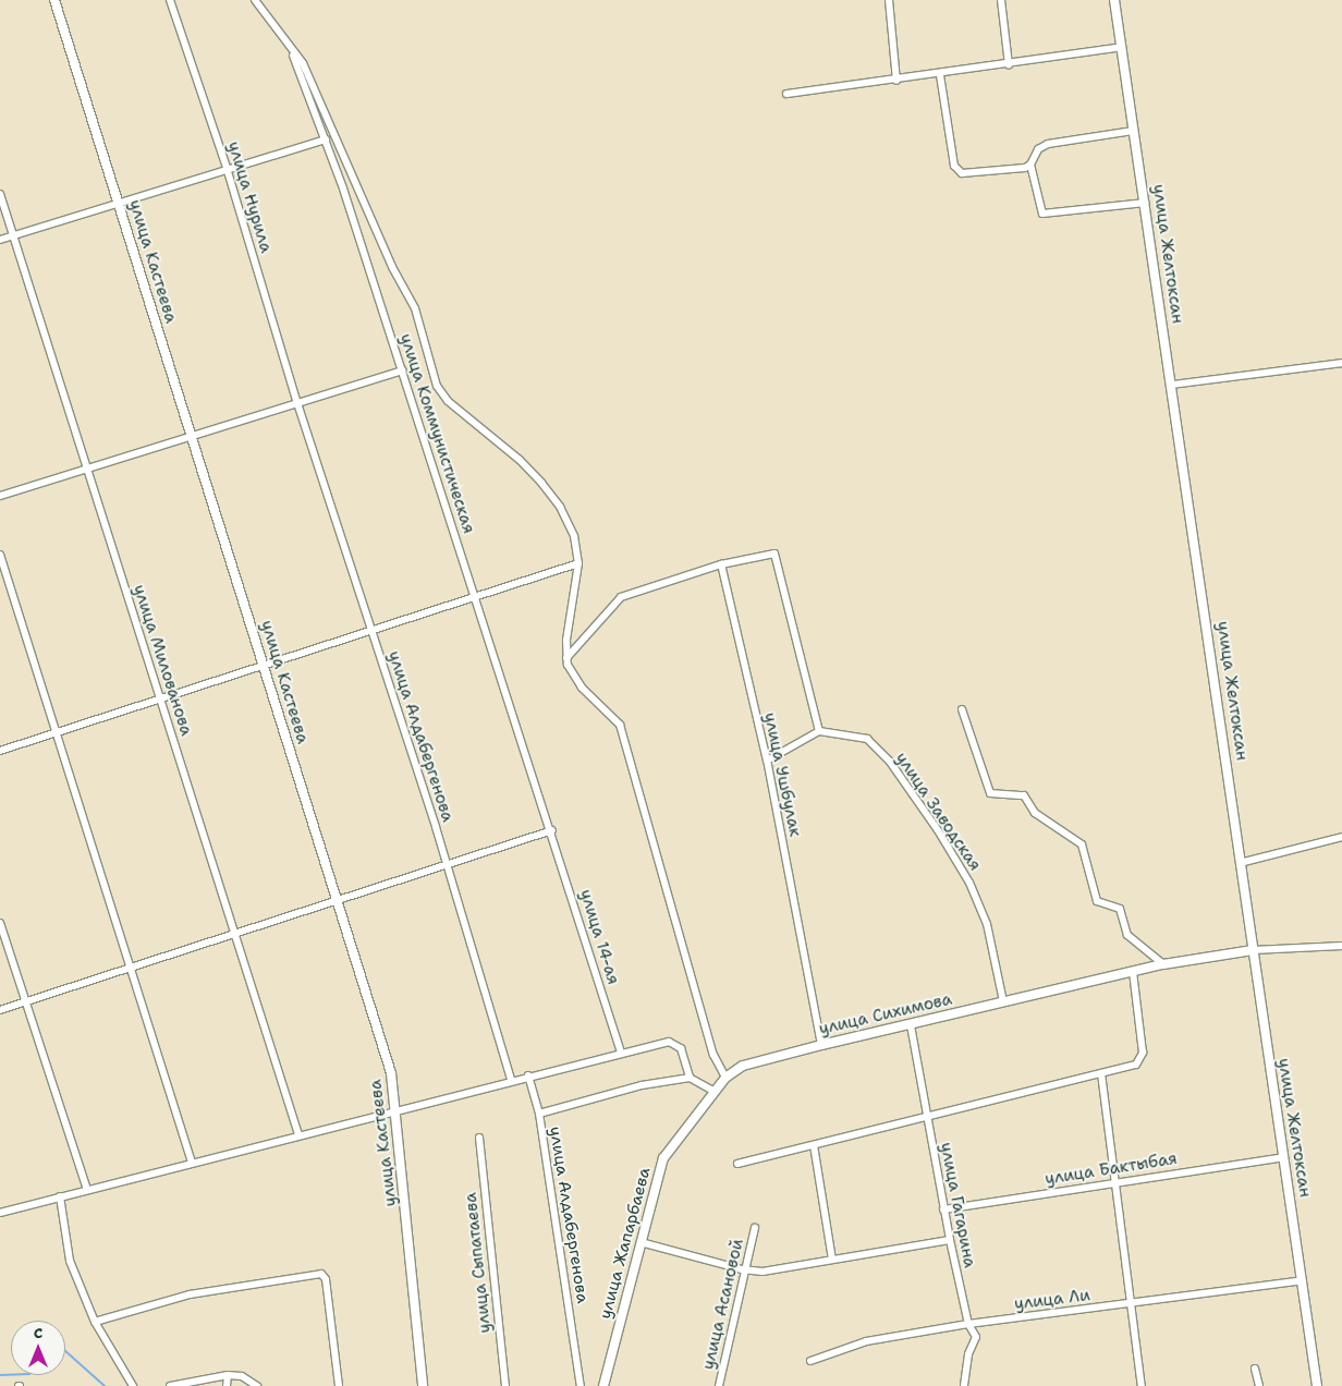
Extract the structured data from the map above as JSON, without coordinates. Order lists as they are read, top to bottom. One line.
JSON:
{"streets":{"street":["улица Нурила","улица Желтоксан","улица Кастеева","улица Коммунистическая","улица Милованова","улица Алдабергенова","улица Ушбулак","улица Заводская","улица 14-ая","улица Сихимова","улица Бактыбая","улица Гагарина","улица Жапарбаева","улица Сыпатаева","улица Ли","улица Асановой"]},"crossings":[["улица Нурила","улица Алдабергенова"],["улица Желтоксан","улица Сихимова"],["улица Желтоксан","улица Бактыбая"],["улица Желтоксан","улица Ли"],["улица Коммунистическая","улица 14-ая"],["улица Ушбулак","улица Сихимова"],["улица Заводская","улица Сихимова"],["улица Сихимова","улица Гагарина"],["улица Сихимова","улица Жапарбаева"],["улица Бактыбая","улица Гагарина"],["улица Гагарина","улица Ли"]],"north":"top"}
